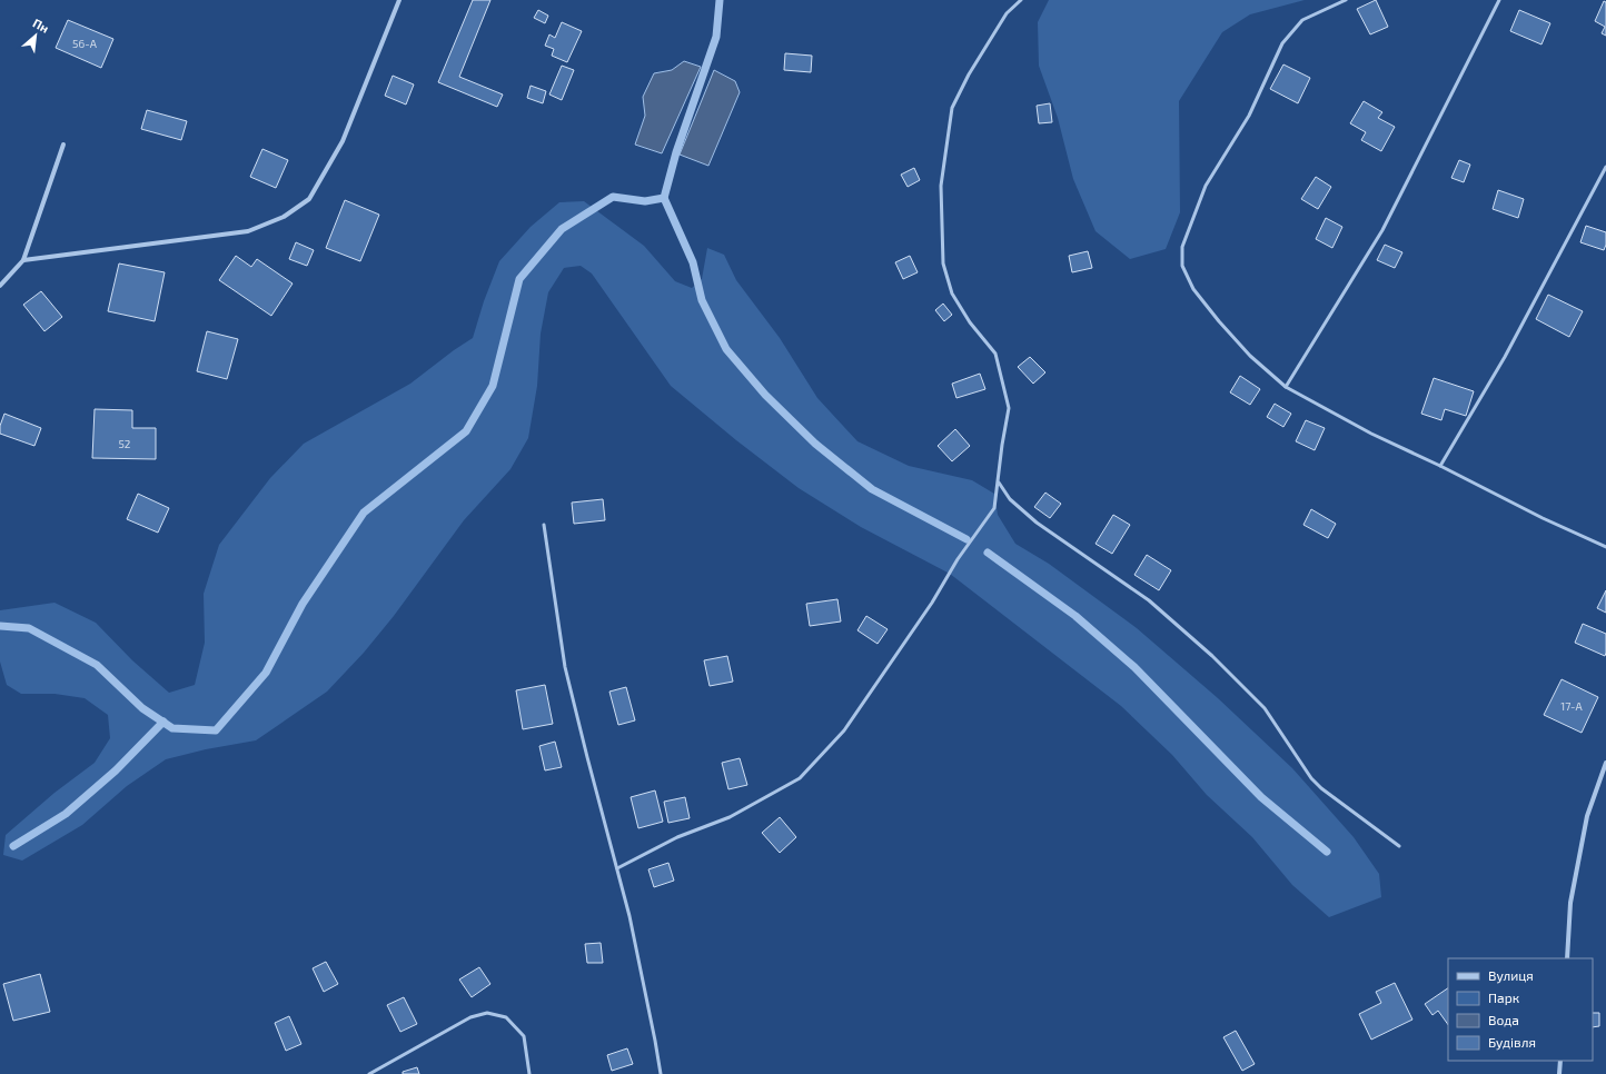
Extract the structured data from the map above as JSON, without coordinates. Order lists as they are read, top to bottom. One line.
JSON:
{"house_numbers":["56-А","52","17-А"],"legend":["Вулиця","Парк","Вода","Будівля"],"north":"top right"}
